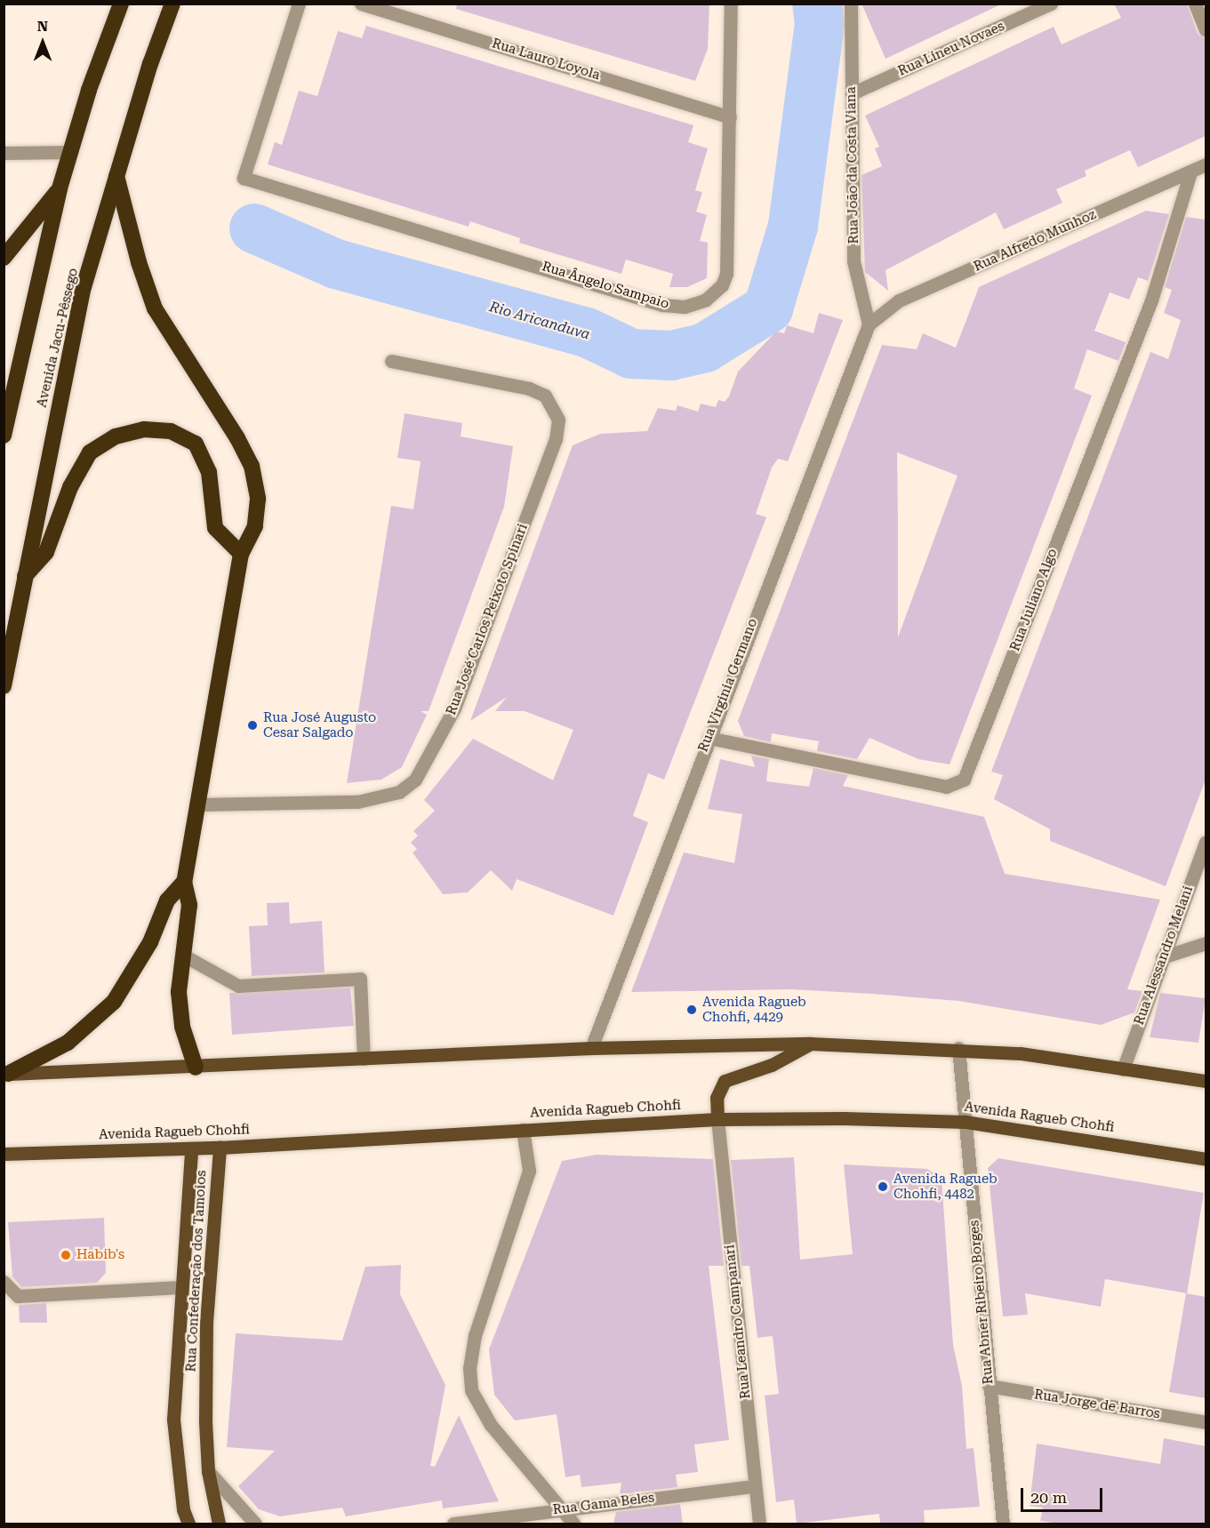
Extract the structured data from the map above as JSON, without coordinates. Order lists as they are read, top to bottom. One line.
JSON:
{"streets":{"highway":["Avenida Jacu-Pêssego"],"main road":["Avenida Ragueb Chohfi","Rua Confederação dos Tamoios"],"street":["Rua Lineu Novaes","Rua Lauro Loyola","Rua João da Costa Viana","Rua Alfredo Munhoz","Rua Ângelo Sampaio","Rua Juliano Algo","Rua José Carlos Peixoto Spinari","Rua Virginia Germano","Rua Alessandro Melani","Rua Abner Ribeiro Borges","Rua Leandro Campanari","Rua Jorge de Barros","Rua Gama Beles"]},"crossings":[["Rua Lineu Novaes","Rua João da Costa Viana"],["Rua Lauro Loyola","Rua Ângelo Sampaio"],["Rua João da Costa Viana","Rua Alfredo Munhoz"],["Rua João da Costa Viana","Rua Virginia Germano"],["Rua Alfredo Munhoz","Rua Juliano Algo"],["Rua Alfredo Munhoz","Rua Virginia Germano"],["Rua Juliano Algo","Rua Virginia Germano"],["Avenida Ragueb Chohfi","Rua Confederação dos Tamoios"],["Avenida Ragueb Chohfi","Rua Abner Ribeiro Borges"],["Avenida Ragueb Chohfi","Rua Leandro Campanari"],["Rua Abner Ribeiro Borges","Rua Jorge de Barros"],["Rua Leandro Campanari","Rua Gama Beles"]],"water":["Rio Aricanduva"],"places":["Rua José Augusto Cesar Salgado","Avenida Ragueb Chohfi, 4429","Avenida Ragueb Chohfi, 4482","Habib's"],"scale_bar":"20 m","north":"top"}
